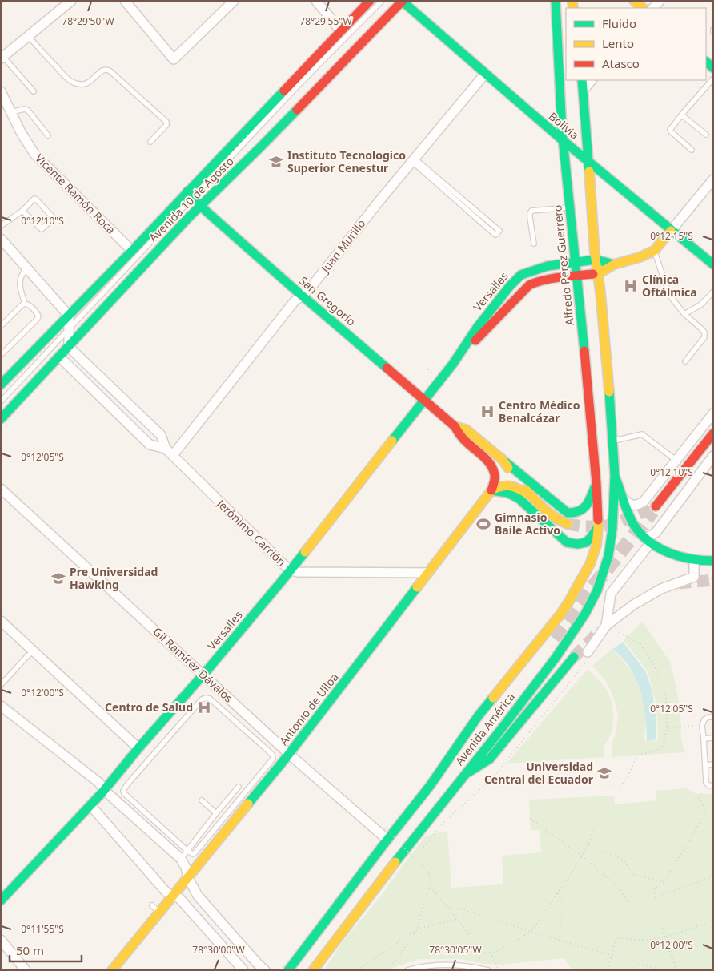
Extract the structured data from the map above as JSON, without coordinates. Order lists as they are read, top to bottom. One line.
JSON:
{"streets":{"main road":["Bolivia","Avenida 10 de Agosto","Alfredo Perez Guerrero","Versalles","San Gregorio","Antonio de Ulloa","Avenida América"],"street":["Vicente Ramón Roca","Juan Murillo","Jerónimo Carrión","Gil Ramírez Dávalos"]},"crossings":[["Bolivia","Avenida 10 de Agosto"],["Bolivia","Juan Murillo"],["Bolivia","Alfredo Perez Guerrero"],["Vicente Ramón Roca","Avenida 10 de Agosto"],["Avenida 10 de Agosto","San Gregorio"],["Avenida 10 de Agosto","Jerónimo Carrión"],["Juan Murillo","San Gregorio"],["Juan Murillo","Jerónimo Carrión"],["Alfredo Perez Guerrero","Versalles"],["Alfredo Perez Guerrero","Avenida América"],["Versalles","San Gregorio"],["Versalles","Jerónimo Carrión"],["Versalles","Gil Ramírez Dávalos"],["San Gregorio","Antonio de Ulloa"],["Jerónimo Carrión","Antonio de Ulloa"],["Gil Ramírez Dávalos","Antonio de Ulloa"],["Gil Ramírez Dávalos","Avenida América"]],"places":{"school or university":["Instituto Tecnologico Superior Cenestur","Pre Universidad Hawking","Universidad Central del Ecuador"],"hospital":["Clínica Oftálmica","Centro Médico Benalcázar","Centro de Salud"],"sports":["Gimnasio Baile Activo"]},"legend":["Fluido","Lento","Atasco"],"scale_bar":"50 m","coordinates":["78°29'50\"W","78°29'55\"W","0°12'10\"S","0°12'15\"S","0°12'05\"S","0°12'00\"S","0°11'55\"S","78°30'00\"W","78°30'05\"W"]}
